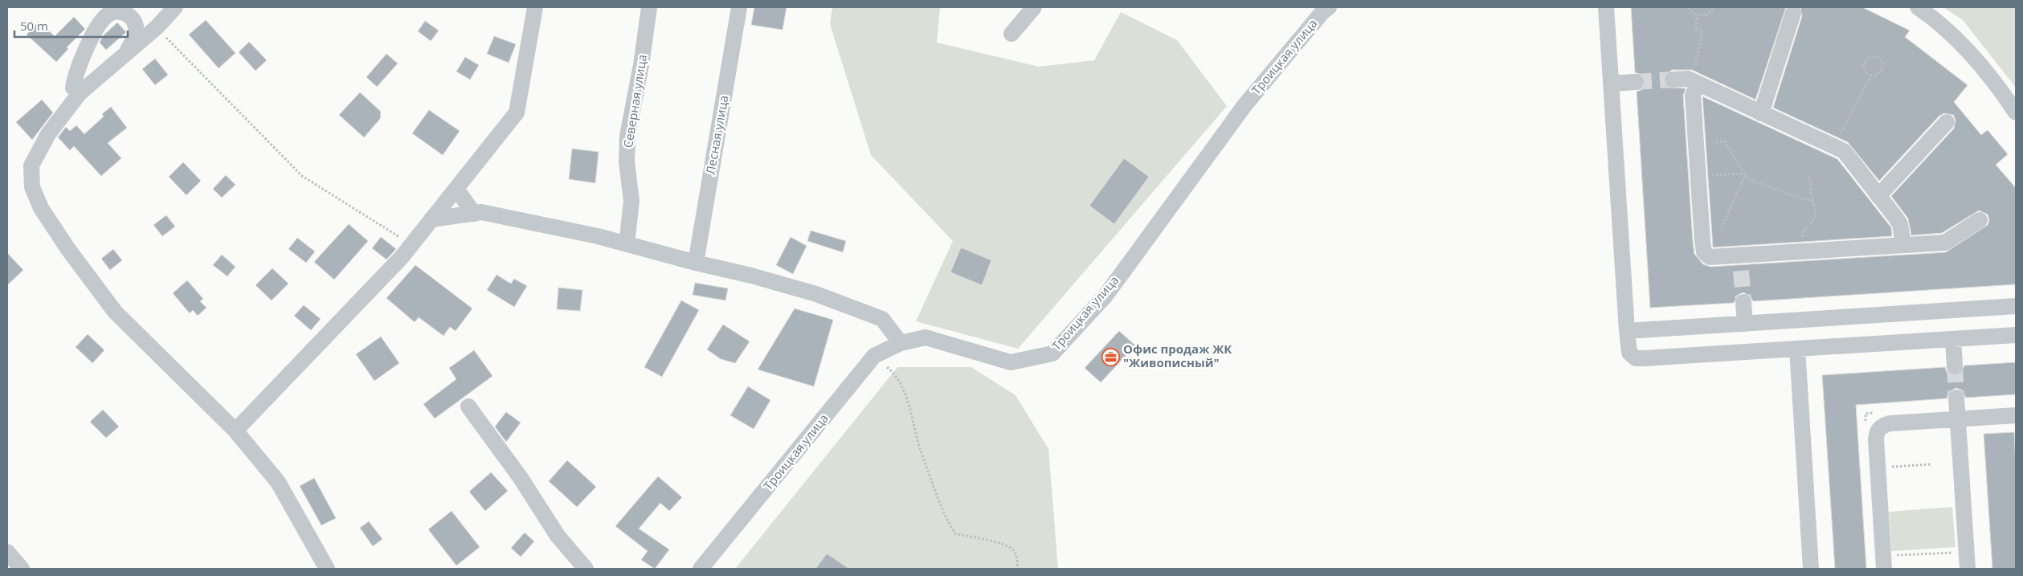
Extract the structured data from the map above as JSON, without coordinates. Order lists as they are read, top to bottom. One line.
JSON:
{"streets":{"street":["Троицкая улица","Северная улица","Лесная улица"]},"places":{"office":["Офис продаж ЖК \"Живописный\""]},"scale_bar":"50 m"}
